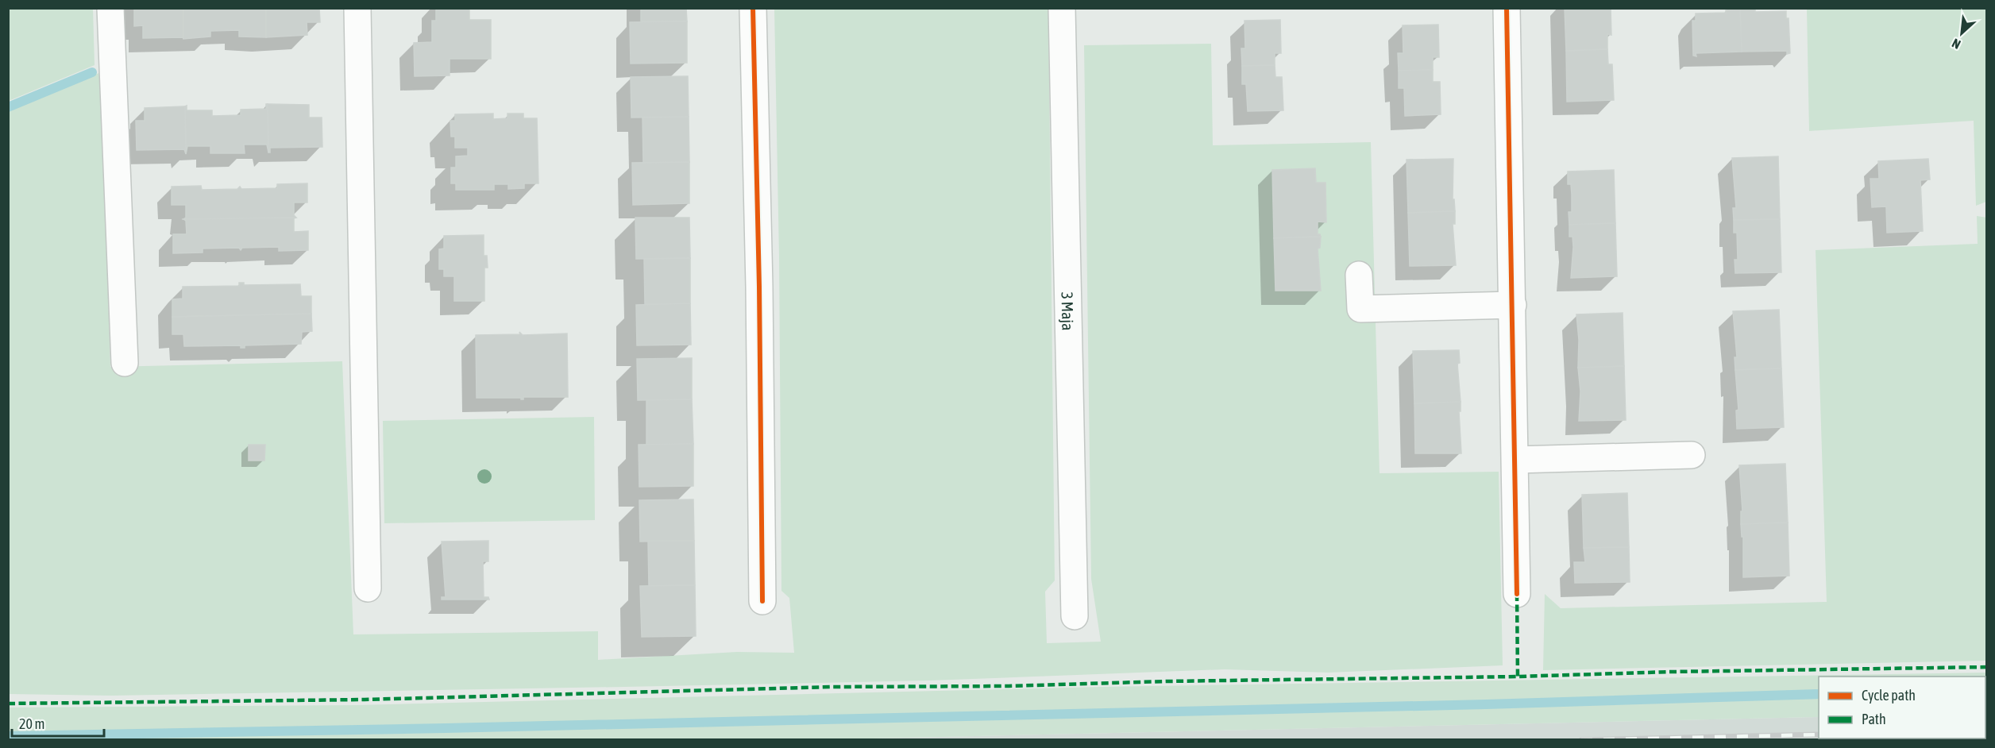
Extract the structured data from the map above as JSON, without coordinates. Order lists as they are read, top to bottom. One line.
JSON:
{"streets":{"street":["3 Maja"]},"legend":["Cycle path","Path"],"scale_bar":"20 m","north":"bottom left"}
